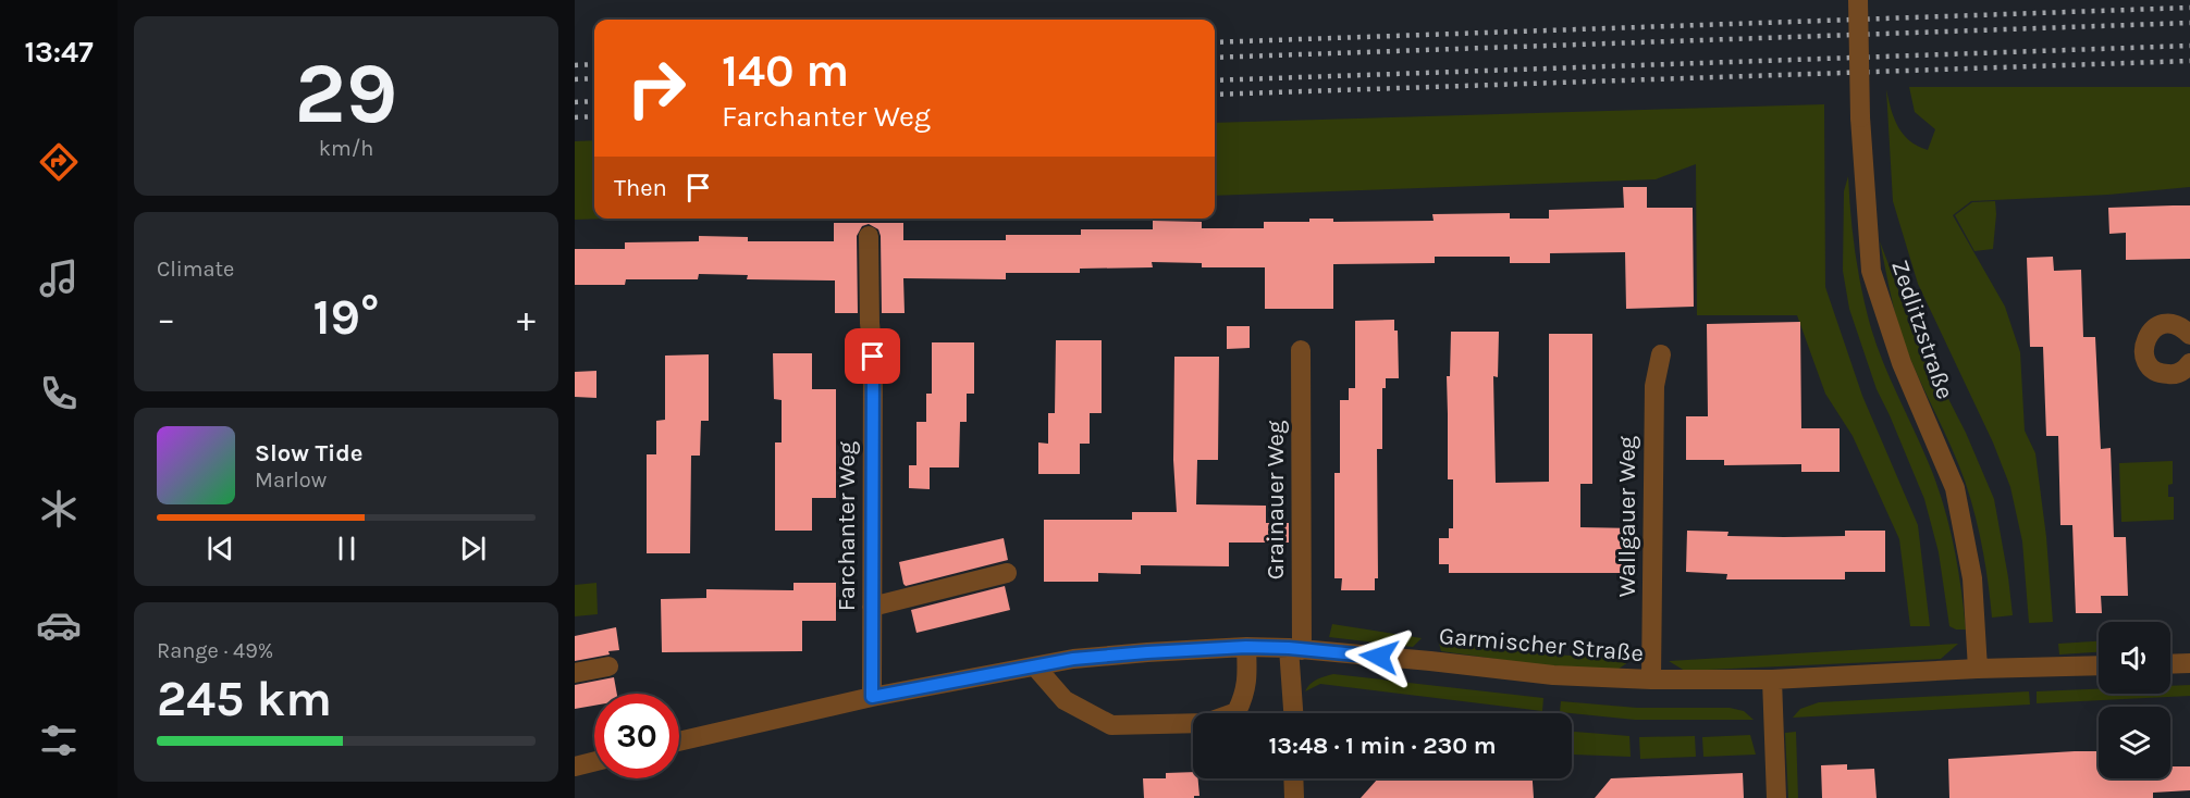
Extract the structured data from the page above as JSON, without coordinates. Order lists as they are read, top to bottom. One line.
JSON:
{"streets":{"street":["Zedlitzstraße","Grainauer Weg","Wallgauer Weg","Farchanter Weg","Garmischer Straße"]},"crossings":[["Zedlitzstraße","Garmischer Straße"],["Grainauer Weg","Garmischer Straße"],["Wallgauer Weg","Garmischer Straße"],["Farchanter Weg","Garmischer Straße"]],"page":{"tabs":"13:47","tile":[["29","km/h"],"Climate",["Range · 49%","245 km"]],"turn":["140 m","Farchanter Weg"],"then":"Then","heat":["−","19°","+"],"song":["Slow Tide","Marlow"],"limit":"30","trip":"13:48 · 1 min · 230 m"}}
